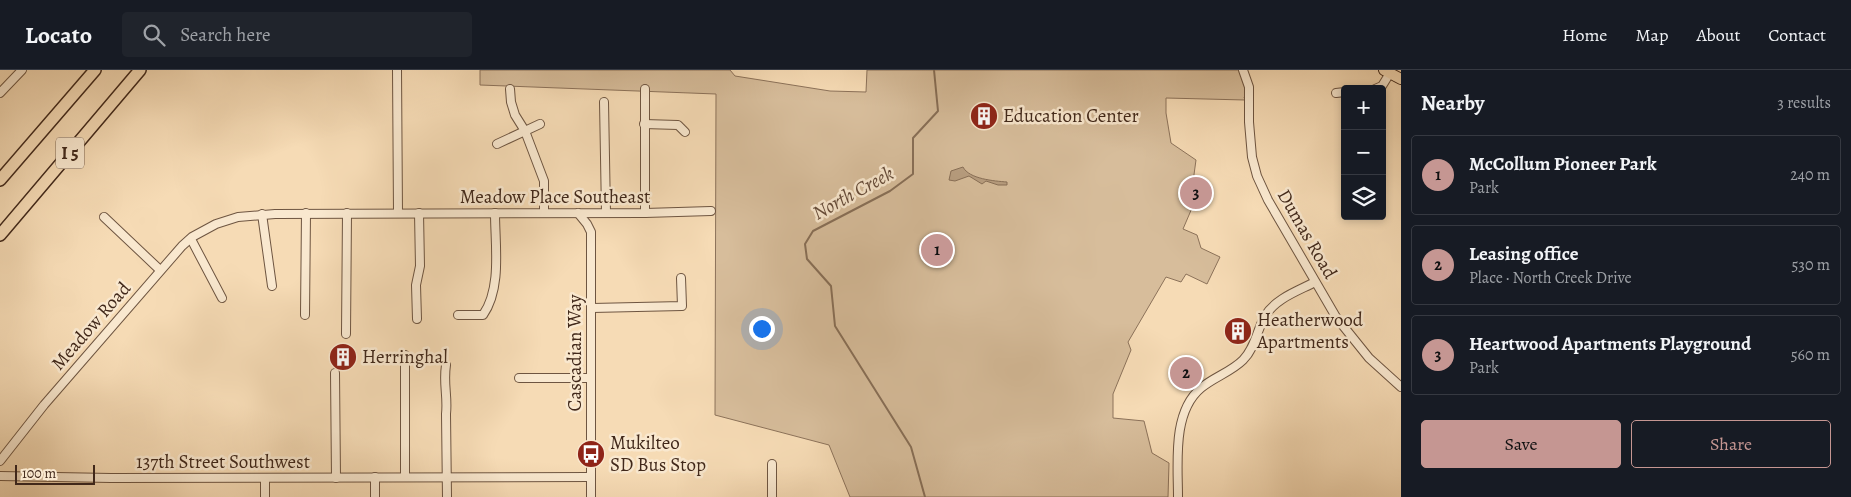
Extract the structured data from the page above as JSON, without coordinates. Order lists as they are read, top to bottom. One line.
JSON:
{"streets":{"highway":["I 5"],"street":["Meadow Place Southeast","Dumas Road","Meadow Road","Cascadian Way","137th Street Southwest"]},"crossings":[["Meadow Place Southeast","Meadow Road"],["Meadow Place Southeast","Cascadian Way"],["Cascadian Way","137th Street Southwest"]],"water":["North Creek"],"places":{"building":["Education Center","Heatherwood Apartments","Herringhal"],"bus stop":["Mukilteo SD Bus Stop"]},"scale_bar":"100 m","page":{"header":"Locato","search":"Search here","nav":["Home","Map","About","Contact"],"heading":["Nearby","3 results"],"map_buttons":["+","−"],"list":[{"mark":"1","name":"McCollum Pioneer Park","note":"Park","value":"240 m"},{"mark":"2","name":"Leasing office","note":"Place · North Creek Drive","value":"530 m"},{"mark":"3","name":"Heartwood Apartments Playground","note":"Park","value":"560 m"}],"pins":["3","1","2"],"buttons":["Save","Share"],"scale":"100 m"}}
